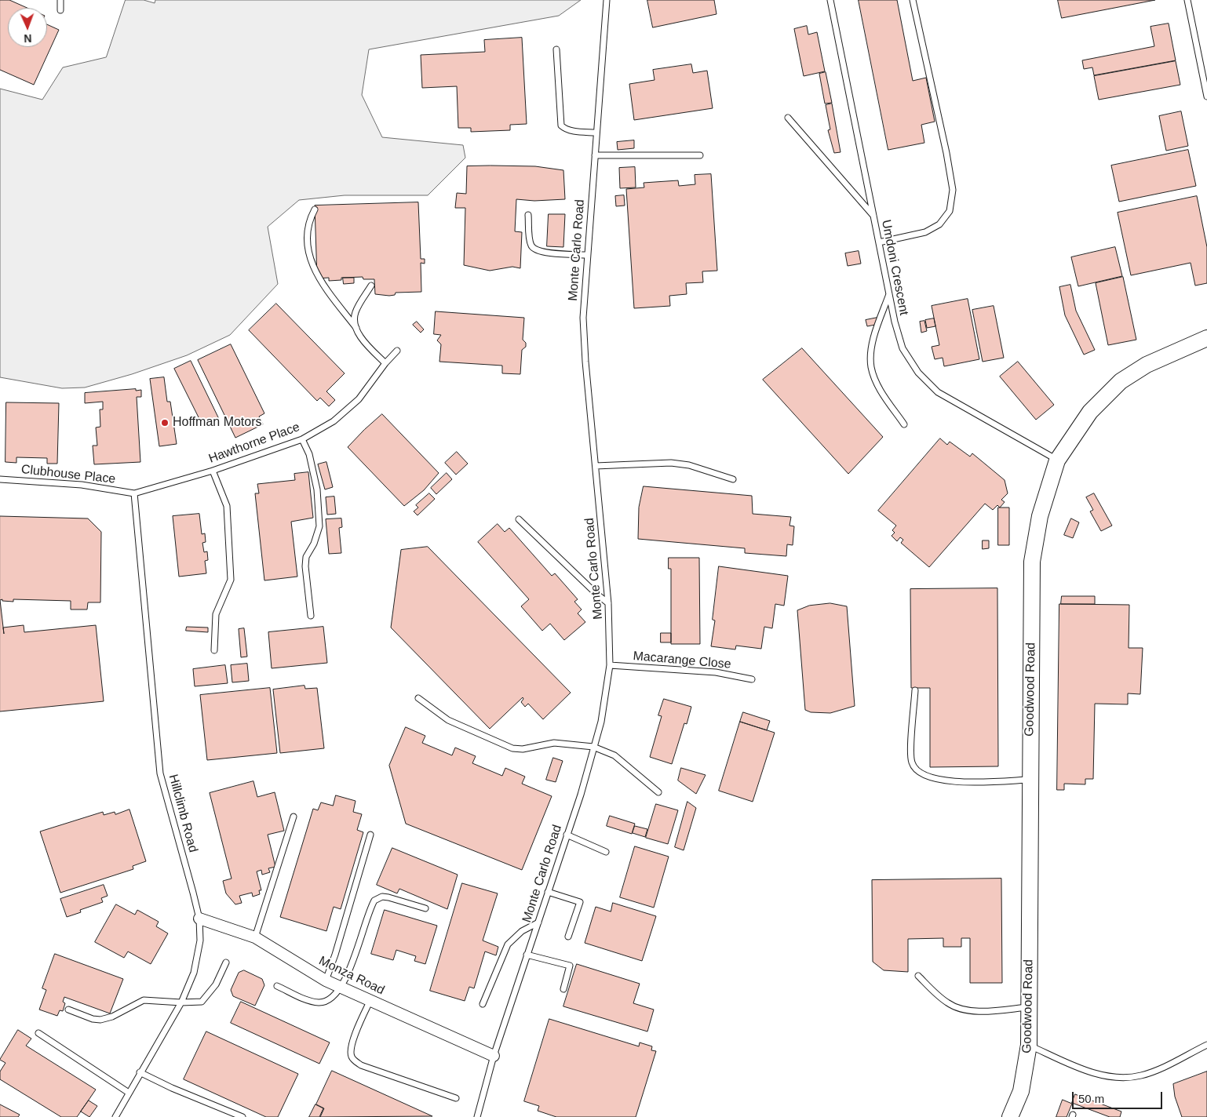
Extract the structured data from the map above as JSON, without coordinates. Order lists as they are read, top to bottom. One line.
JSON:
{"streets":{"street":["Goodwood Road","Monza Road"],"lane":["Monte Carlo Road","Umdoni Crescent","Hawthorne Place","Clubhouse Place","Macarange Close","Hillclimb Road"]},"crossings":[["Monte Carlo Road","Macarange Close"],["Monte Carlo Road","Monza Road"],["Umdoni Crescent","Goodwood Road"],["Hawthorne Place","Clubhouse Place"],["Hawthorne Place","Hillclimb Road"],["Clubhouse Place","Hillclimb Road"],["Hillclimb Road","Monza Road"]],"places":["Hoffman Motors"],"scale_bar":"50 m","north":"bottom"}
